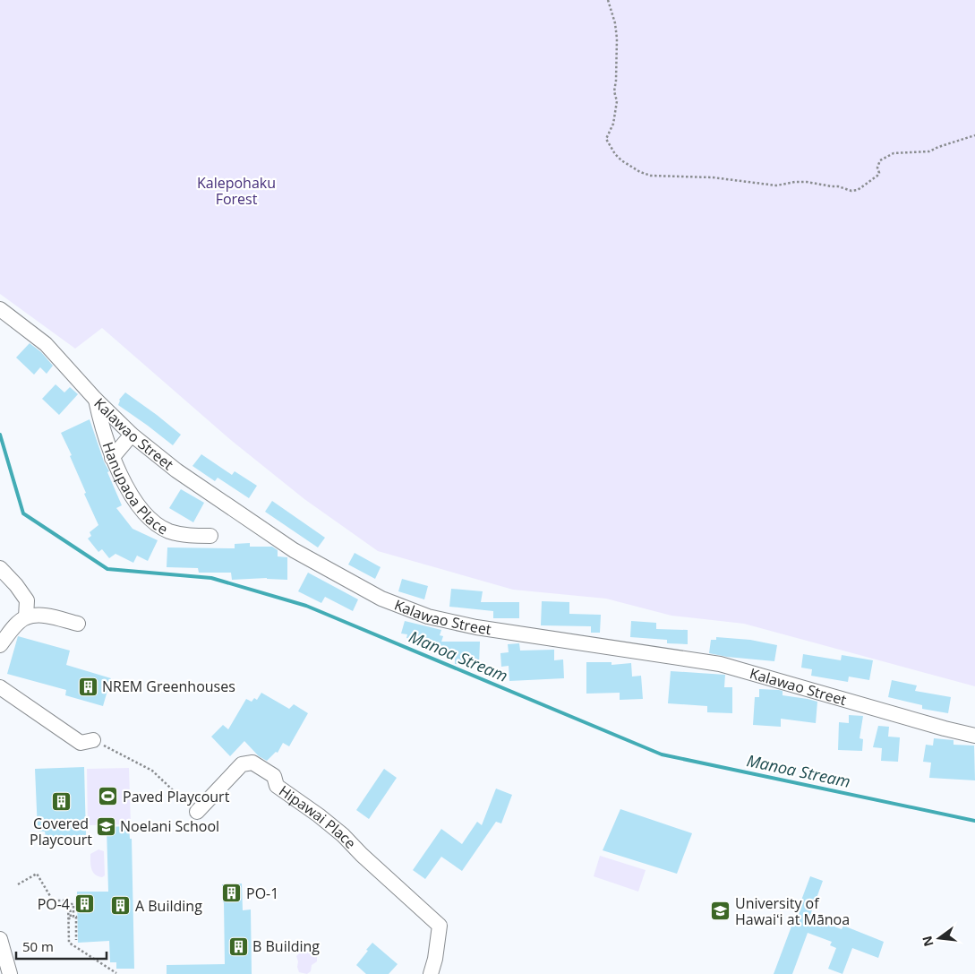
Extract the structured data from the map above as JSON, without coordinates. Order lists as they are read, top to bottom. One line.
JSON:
{"streets":{"street":["Kalawao Street","Hanupaoa Place","Hipawai Place"]},"crossings":[["Kalawao Street","Hanupaoa Place"]],"water":["Manoa Stream"],"parks":["Kalepohaku Forest"],"places":{"building":["NREM Greenhouses","Covered Playcourt","PO-1","PO-4","A Building","B Building"],"sports":["Paved Playcourt"],"school or university":["Noelani School","University of Hawaiʻi at Mānoa"]},"scale_bar":"50 m","north":"left"}
